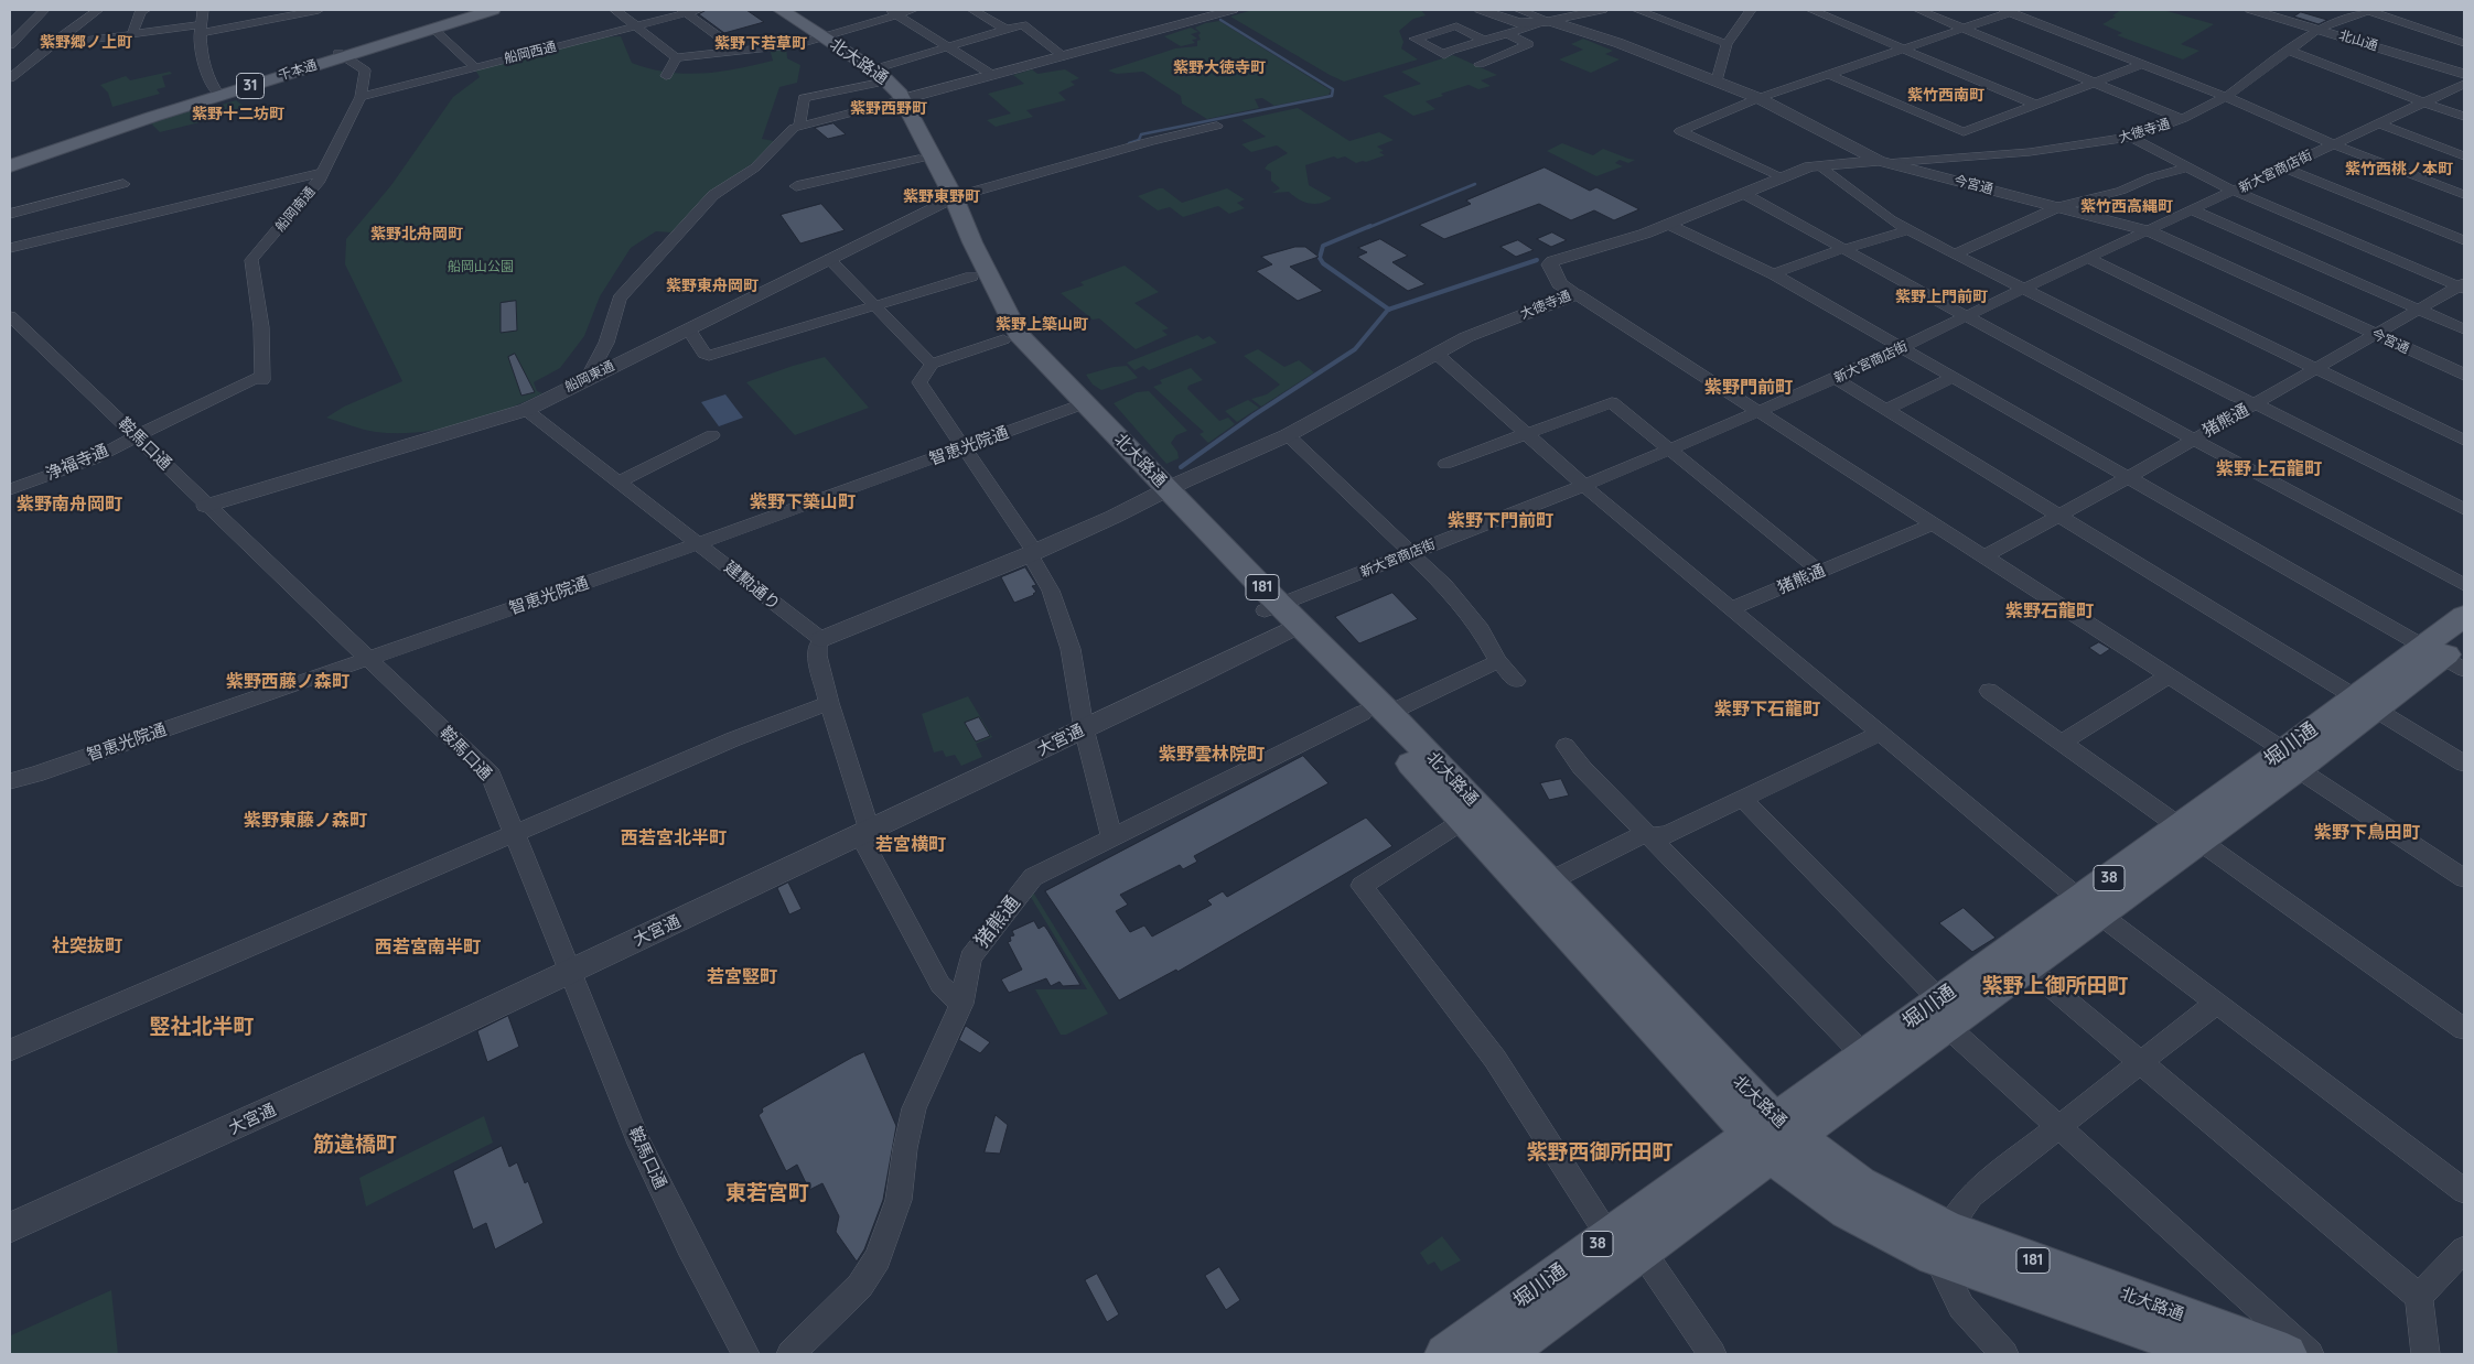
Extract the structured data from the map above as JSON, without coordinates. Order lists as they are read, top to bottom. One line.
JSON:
{"streets":{"main road":["北大路通","千本通","31","181","堀川通","38"],"street":["北山通","船岡西通","大徳寺通","新大宮商店街","今宮通","船岡南通","船岡東通","猪熊通","鞍馬口通","智恵光院通","浄福寺通","建勲通り","大宮通"]},"crossings":[["北山通","大徳寺通"],["船岡西通","船岡南通"],["北大路通","大徳寺通"],["北大路通","新大宮商店街"],["北大路通","船岡東通"],["北大路通","猪熊通"],["北大路通","智恵光院通"],["北大路通","大宮通"],["北大路通","堀川通"],["千本通","船岡南通"],["大徳寺通","今宮通"],["大徳寺通","建勲通り"],["新大宮商店街","今宮通"],["今宮通","猪熊通"],["船岡南通","浄福寺通"],["船岡東通","鞍馬口通"],["船岡東通","建勲通り"],["鞍馬口通","智恵光院通"],["鞍馬口通","浄福寺通"],["鞍馬口通","大宮通"],["智恵光院通","建勲通り"]],"districts":["紫野郷ノ上町","紫野下若草町","紫野大徳寺町","紫竹西南町","紫野西野町","紫野十二坊町","紫竹西桃ノ本町","紫野東野町","紫竹西高縄町","紫野北舟岡町","紫野東舟岡町","紫野上門前町","紫野上築山町","紫野門前町","紫野上石龍町","紫野下築山町","紫野南舟岡町","紫野下門前町","紫野石龍町","紫野西藤ノ森町","紫野下石龍町","紫野雲林院町","紫野東藤ノ森町","紫野下鳥田町","西若宮北半町","若宮横町","社突抜町","西若宮南半町","若宮竪町","紫野上御所田町","竪社北半町","筋違橋町","紫野西御所田町","東若宮町"],"parks":["船岡山公園"]}
